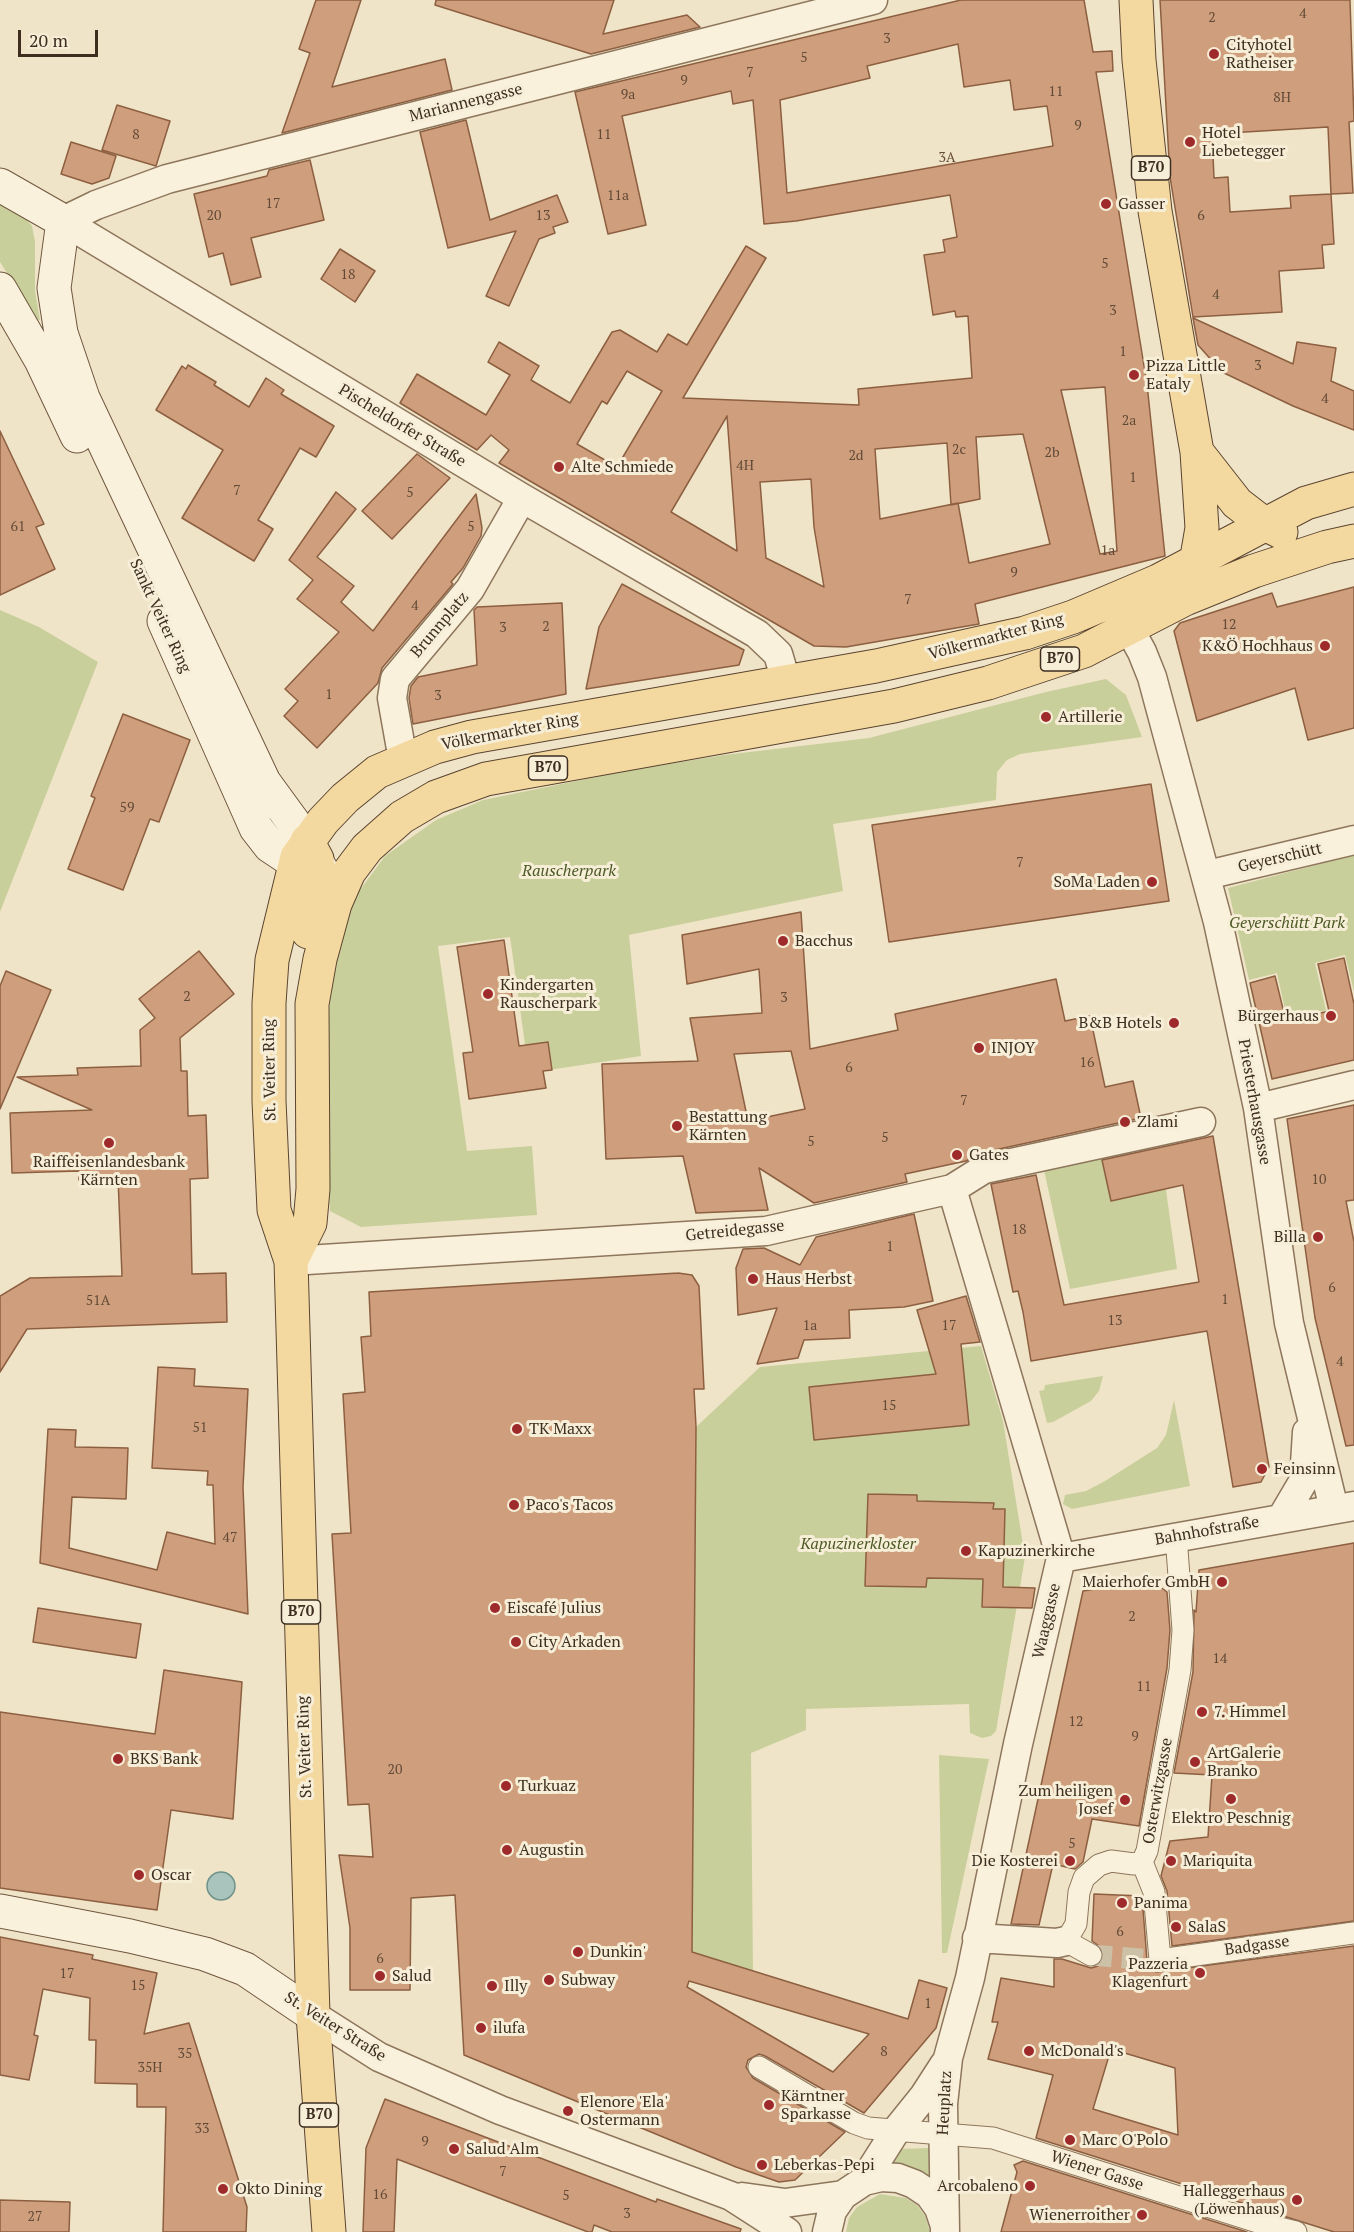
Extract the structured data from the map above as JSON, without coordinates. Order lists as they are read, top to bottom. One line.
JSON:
{"streets":{"main road":["B70","Pischeldorfer Straße","Sankt Veiter Ring","Völkermarkter Ring","St. Veiter Ring","St. Veiter Straße"],"street":["Mariannengasse","Brunnplatz","Geyerschütt","Priesterhausgasse","Getreidegasse","Bahnhofstraße","Waaggasse","Osterwitzgasse","Badgasse","Heuplatz","Wiener Gasse"]},"crossings":[["Mariannengasse","Pischeldorfer Straße"],["Mariannengasse","Sankt Veiter Ring"],["B70","Sankt Veiter Ring"],["B70","Völkermarkter Ring"],["B70","St. Veiter Ring"],["B70","Priesterhausgasse"],["Pischeldorfer Straße","Sankt Veiter Ring"],["Pischeldorfer Straße","Brunnplatz"],["Pischeldorfer Straße","Völkermarkter Ring"],["Sankt Veiter Ring","Völkermarkter Ring"],["Sankt Veiter Ring","St. Veiter Ring"],["Brunnplatz","Völkermarkter Ring"],["Völkermarkter Ring","St. Veiter Ring"],["Völkermarkter Ring","Priesterhausgasse"],["Geyerschütt","Priesterhausgasse"],["St. Veiter Ring","Getreidegasse"],["St. Veiter Ring","St. Veiter Straße"],["Priesterhausgasse","Bahnhofstraße"],["Getreidegasse","Waaggasse"],["Bahnhofstraße","Waaggasse"],["Bahnhofstraße","Osterwitzgasse"],["Waaggasse","Heuplatz"],["Osterwitzgasse","Badgasse"],["St. Veiter Straße","Heuplatz"],["Heuplatz","Wiener Gasse"]],"parks":["Rauscherpark","Geyerschütt Park","Kapuzinerkloster"],"places":["Cityhotel Ratheiser","Hotel Liebetegger","Gasser","Pizza Little Eataly","Alte Schmiede","K&Ö Hochhaus","Artillerie","SoMa Laden","Bacchus","Kindergarten Rauscherpark","Bürgerhaus","B&B Hotels","INJOY","Zlami","Bestattung Kärnten","Raiffeisenlandesbank Kärnten","Gates","Billa","Haus Herbst","TK Maxx","Feinsinn","Paco's Tacos","Kapuzinerkirche","Maierhofer GmbH","Eiscafé Julius","City Arkaden","7. Himmel","BKS Bank","ArtGalerie Branko","Turkuaz","Elektro Peschnig","Zum heiligen Josef","Augustin","Die Kosterei","Mariquita","Oscar","Panima","SalaS","Dunkin'","Pazzeria Klagenfurt","Salud","Subway","Illy","ilufa","McDonald's","Kärntner Sparkasse","Elenore 'Ela' Ostermann","Marc O'Polo","Salud Alm","Leberkas-Pepi","Arcobaleno","Okto Dining","Halleggerhaus (Löwenhaus)","Wienerroither"],"house_numbers":["4","2","3","5","7","9","11","9a","8H","9","8","11","3A","11a","17","20","13","6","5","18","4","3","1","3","4","2a","2c","2b","2d","4H","1","7","5","61","5","1a","9","7","4","12","2","3","1","3","59","7","2","3","16","6","7","5","5","10","18","1","6","1","51A","13","1a","17","4","15","51","47","2","14","11","12","9","20","5","6","6","17","15","1","8","35","35H","33","9","7","16","5","3","27"],"scale_bar":"20 m"}
